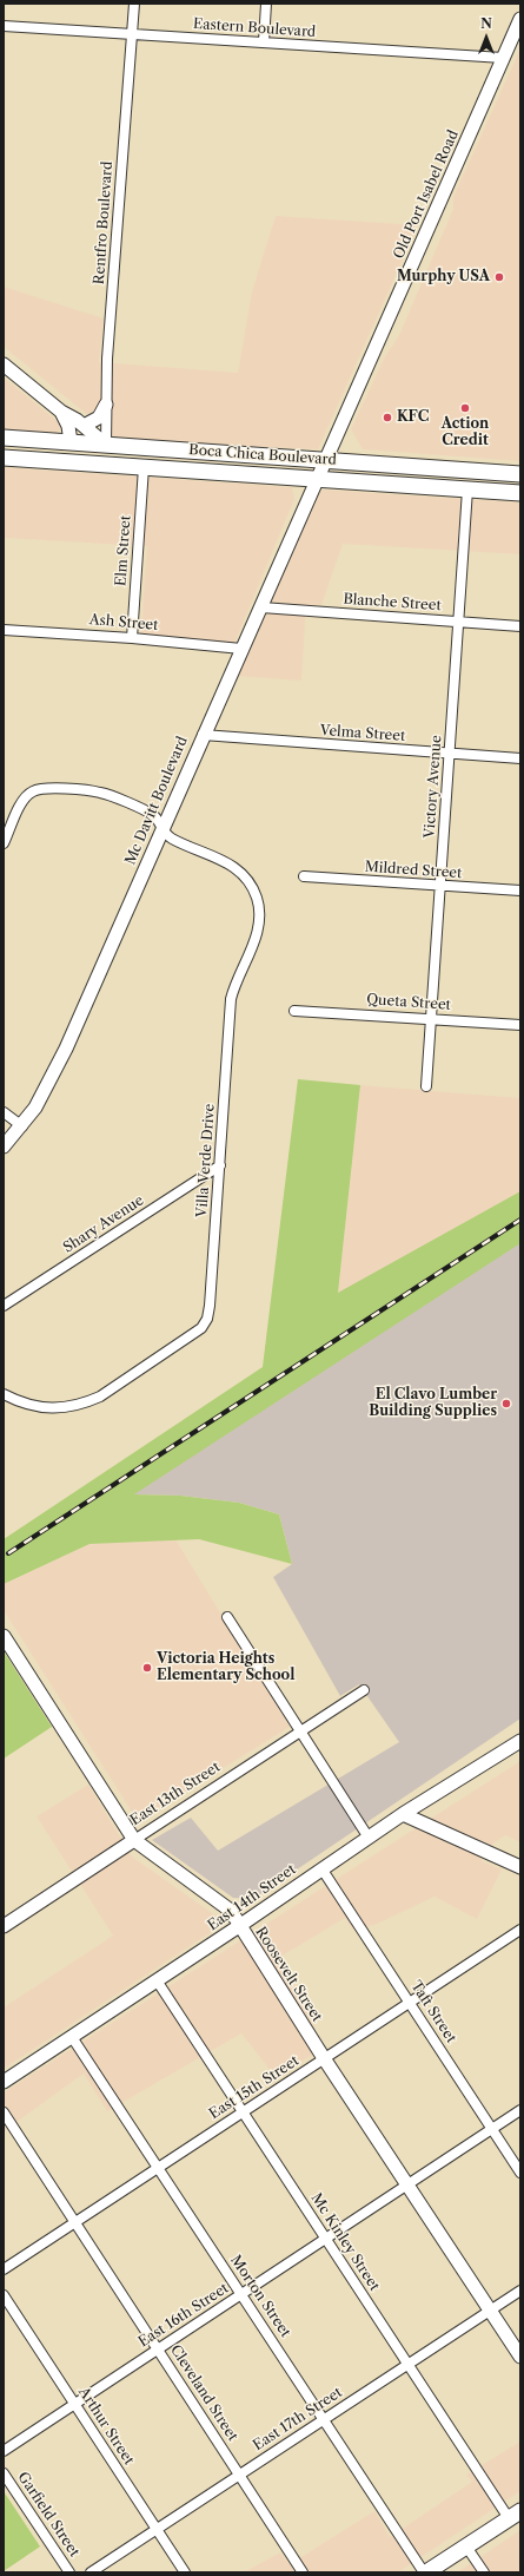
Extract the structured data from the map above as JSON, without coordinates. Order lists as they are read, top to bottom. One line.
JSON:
{"streets":{"main road":["Boca Chica Boulevard"],"street":["Eastern Boulevard","Old Port Isabel Road","Rentfro Boulevard","Elm Street","Blanche Street","Ash Street","Velma Street","Victory Avenue","Mc Davitt Boulevard","Mildred Street","Queta Street","Villa Verde Drive","Shary Avenue","East 13th Street","East 14th Street","Roosevelt Street","Taft Street","East 15th Street","Mc Kinley Street","Morton Street","East 16th Street","Cleveland Street","East 17th Street","Arthur Street","Garfield Street"]},"crossings":[["Eastern Boulevard","Old Port Isabel Road"],["Eastern Boulevard","Rentfro Boulevard"],["Old Port Isabel Road","Boca Chica Boulevard"],["Old Port Isabel Road","Mc Davitt Boulevard"],["Rentfro Boulevard","Boca Chica Boulevard"],["Boca Chica Boulevard","Elm Street"],["Boca Chica Boulevard","Victory Avenue"],["Boca Chica Boulevard","Mc Davitt Boulevard"],["Elm Street","Ash Street"],["Blanche Street","Victory Avenue"],["Blanche Street","Mc Davitt Boulevard"],["Ash Street","Mc Davitt Boulevard"],["Velma Street","Victory Avenue"],["Velma Street","Mc Davitt Boulevard"],["Victory Avenue","Mildred Street"],["Victory Avenue","Queta Street"],["Mc Davitt Boulevard","Villa Verde Drive"],["Villa Verde Drive","Shary Avenue"],["East 13th Street","Roosevelt Street"],["East 14th Street","Roosevelt Street"],["East 14th Street","Taft Street"],["East 14th Street","Mc Kinley Street"],["East 14th Street","Morton Street"],["Roosevelt Street","East 15th Street"],["Roosevelt Street","East 16th Street"],["Roosevelt Street","East 17th Street"],["Taft Street","East 15th Street"],["Taft Street","East 16th Street"],["East 15th Street","Mc Kinley Street"],["East 15th Street","Morton Street"],["East 15th Street","Cleveland Street"],["Mc Kinley Street","East 16th Street"],["Mc Kinley Street","East 17th Street"],["Morton Street","East 16th Street"],["Morton Street","East 17th Street"],["East 16th Street","Cleveland Street"],["East 16th Street","Arthur Street"],["Cleveland Street","East 17th Street"],["East 17th Street","Arthur Street"]],"places":["Murphy USA","Action Credit","KFC","El Clavo Lumber Building Supplies","Victoria Heights Elementary School"],"north":"top"}
